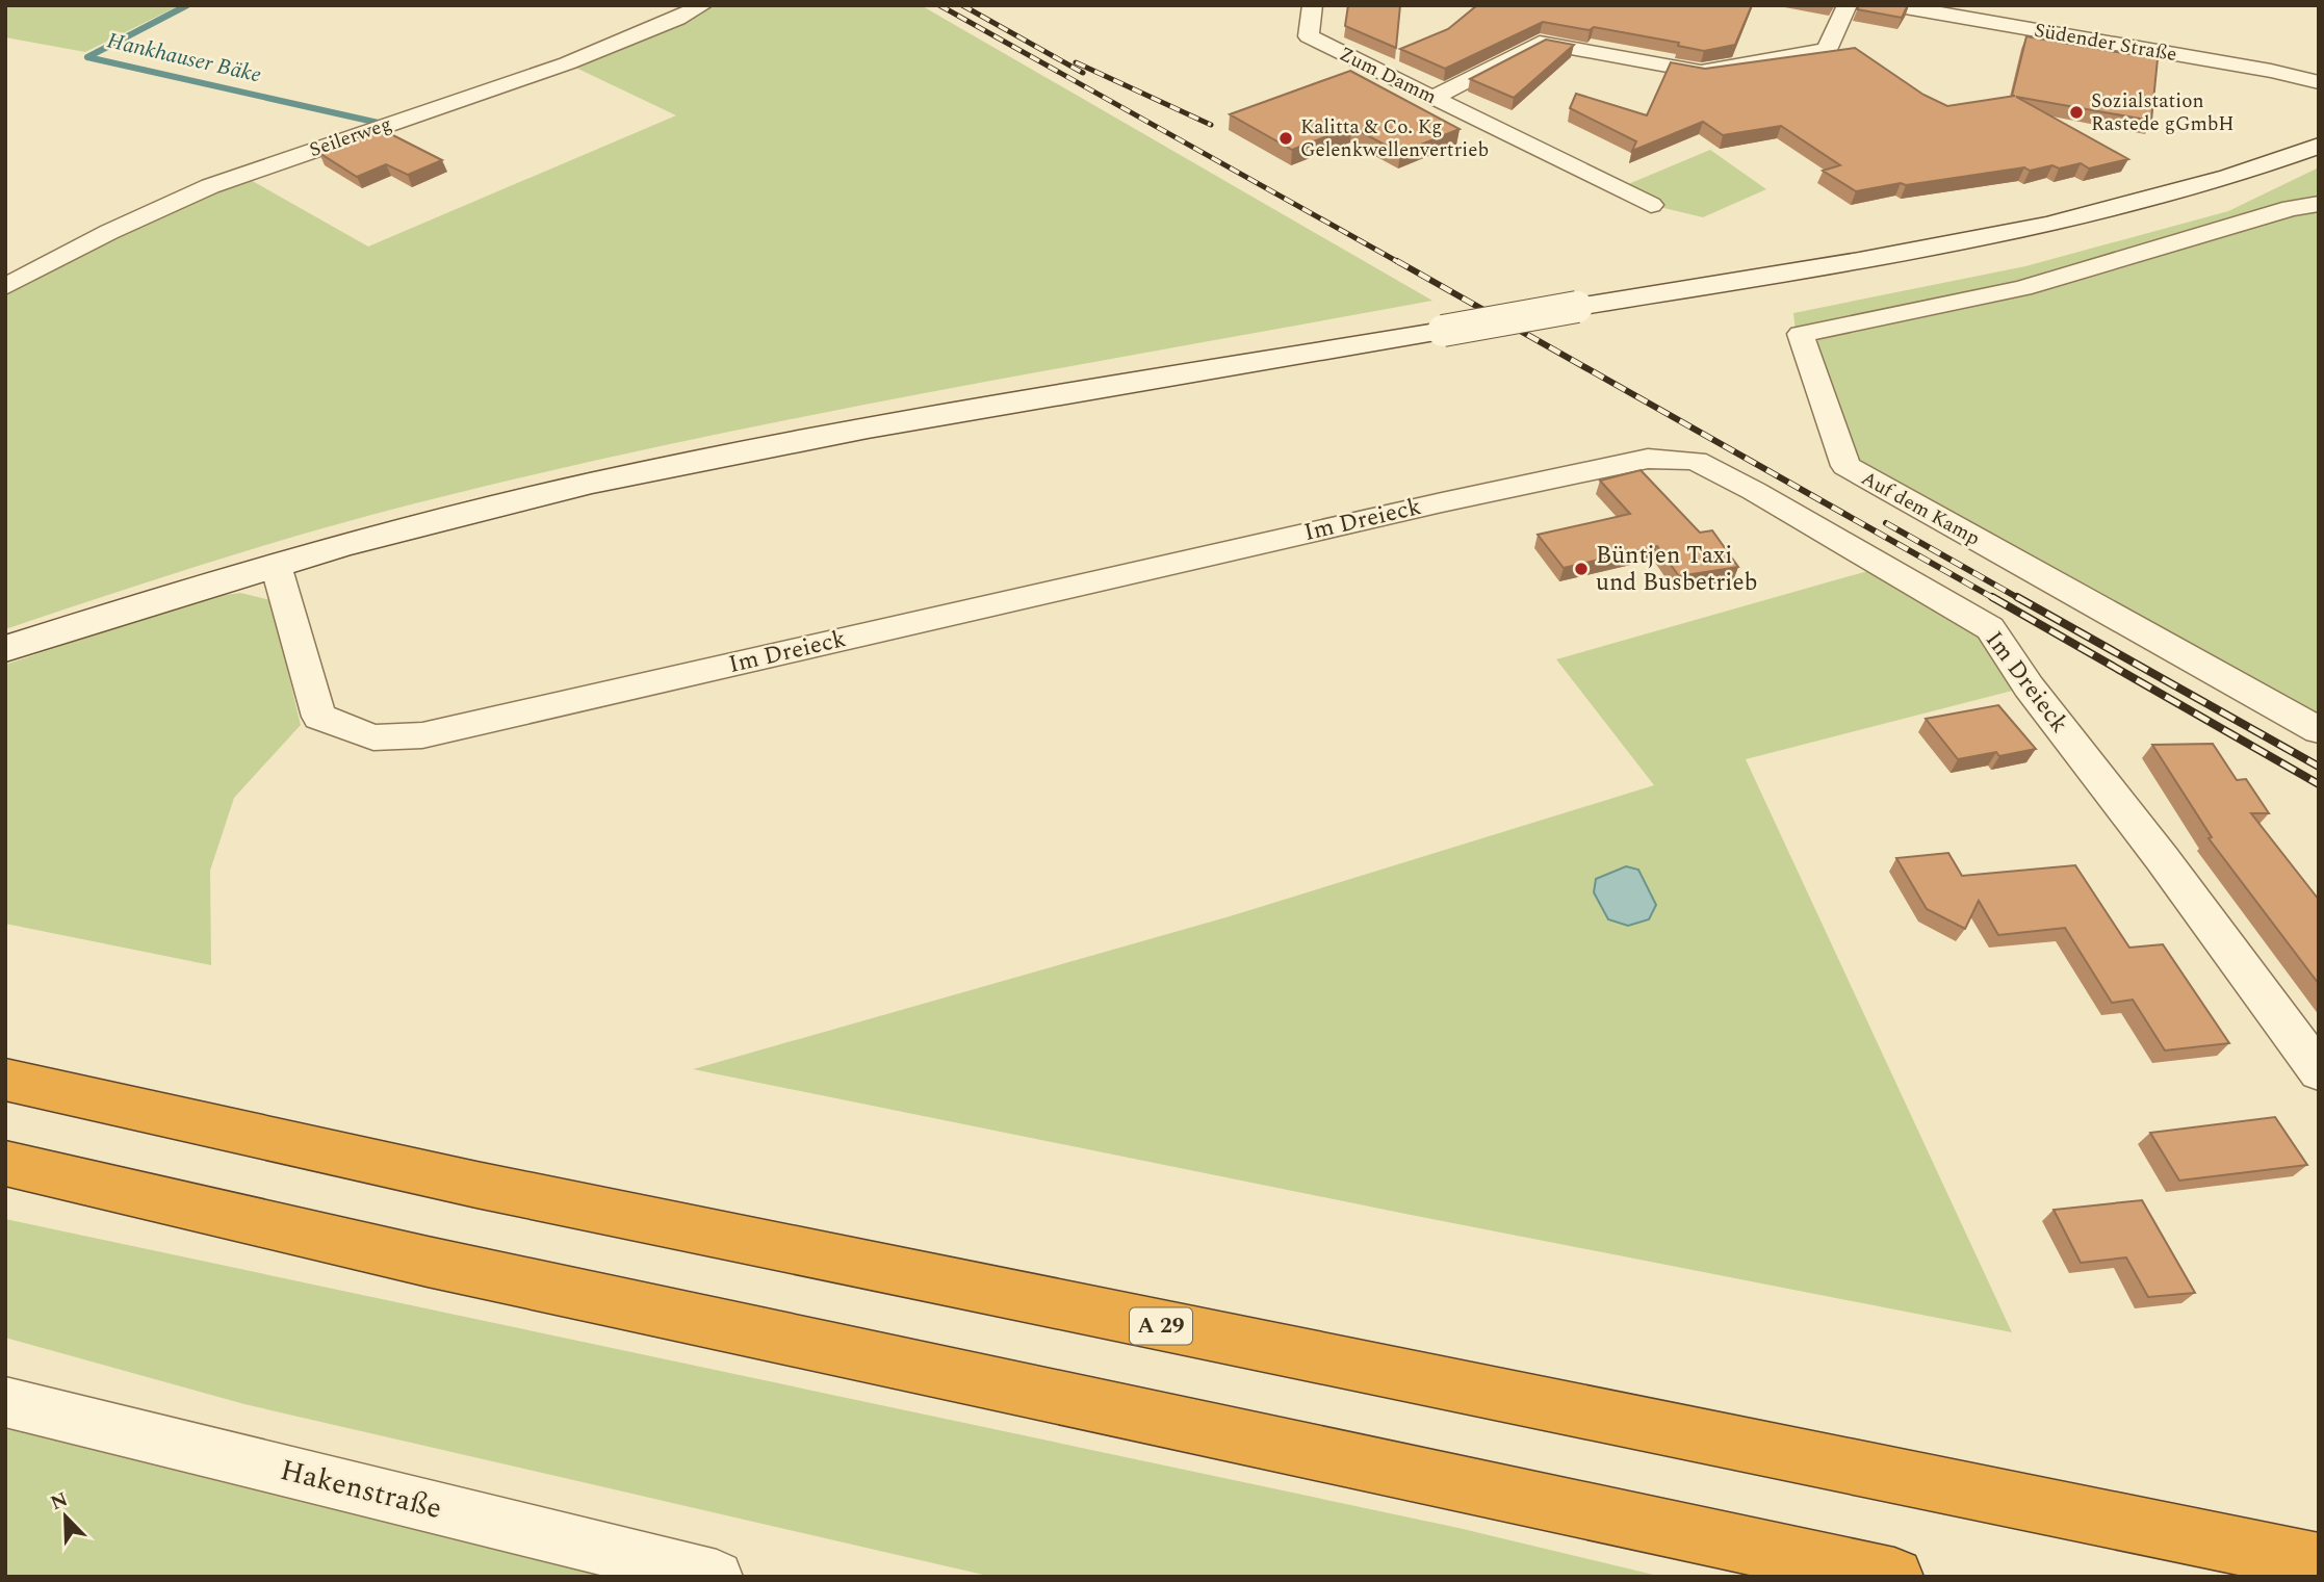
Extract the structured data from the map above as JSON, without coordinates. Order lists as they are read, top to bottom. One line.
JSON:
{"streets":{"highway":["A 29"],"street":["Südender Straße","Zum Damm","Seilerweg","Auf dem Kamp","Im Dreieck","Hakenstraße"]},"water":["Hankhauser Bäke"],"places":["Sozialstation Rastede gGmbH","Kalitta & Co. Kg Gelenkwellenvertrieb","Büntjen Taxi und Busbetrieb"],"north":"top left"}
